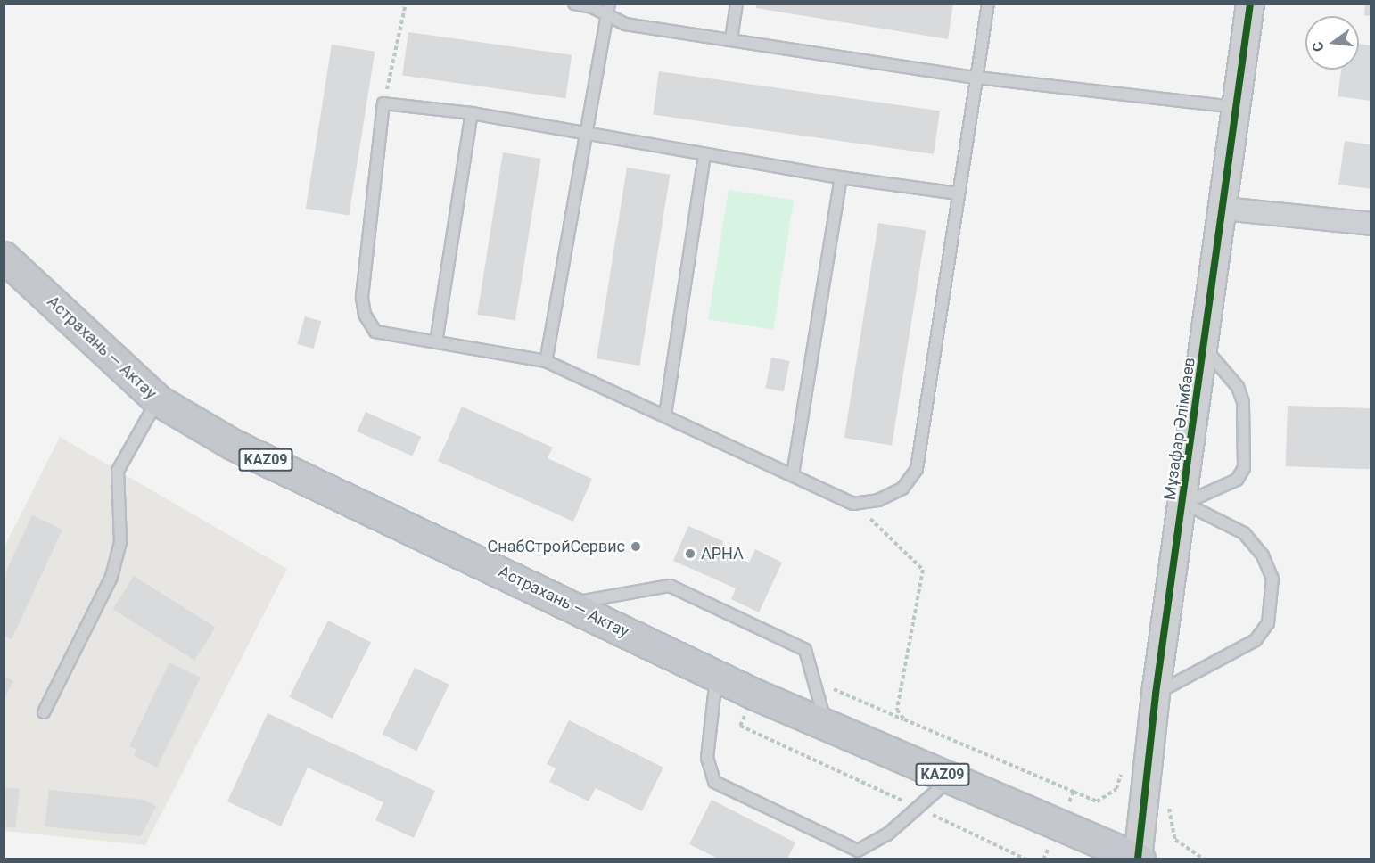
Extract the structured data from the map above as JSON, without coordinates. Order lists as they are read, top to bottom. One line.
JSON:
{"streets":{"highway":["Астрахань — Актау","KAZ09"],"street":["Мұзафар Әлімбаев"]},"crossings":[["Астрахань — Актау","Мұзафар Әлімбаев"]],"places":["СнабСтройСервис","АРНА"],"north":"left"}
